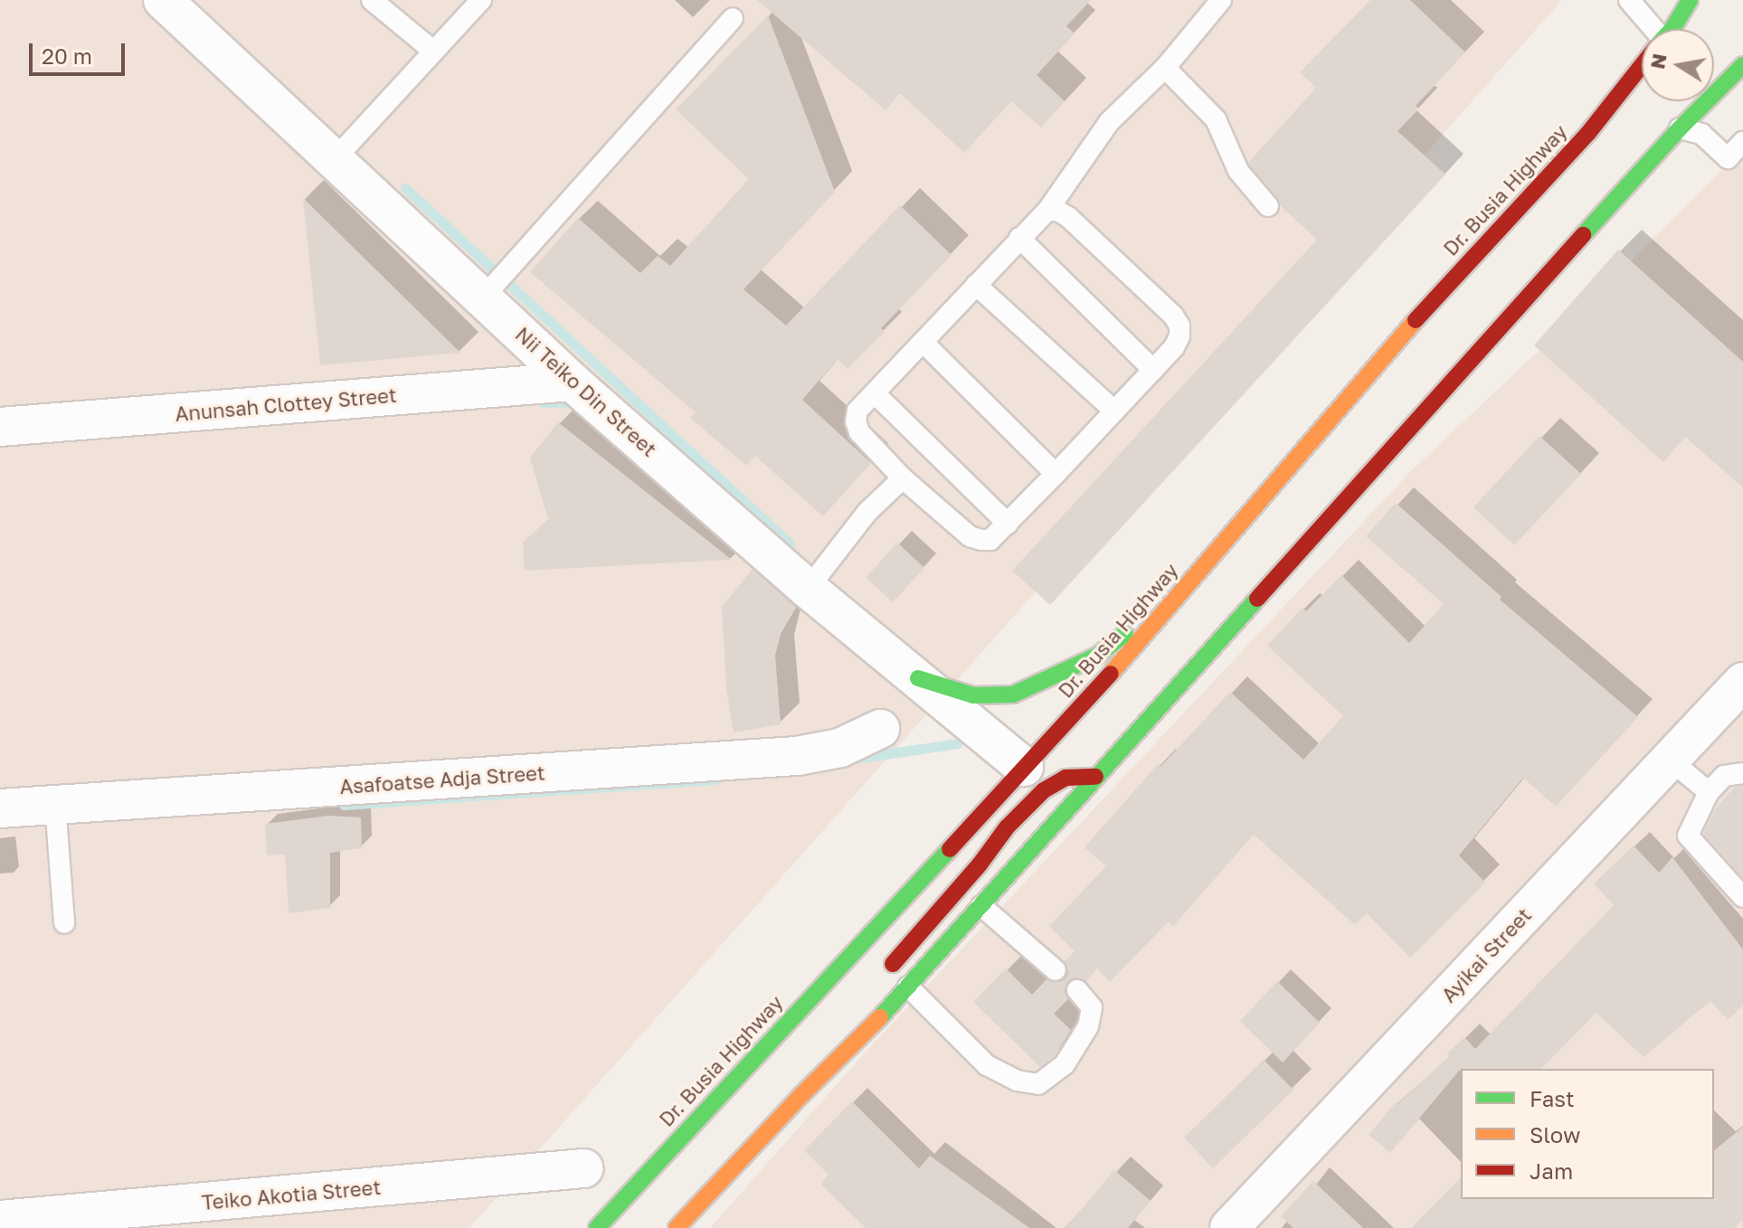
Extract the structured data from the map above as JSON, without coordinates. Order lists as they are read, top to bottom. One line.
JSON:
{"streets":{"highway":["Dr. Busia Highway"],"street":["Nii Teiko Din Street","Anunsah Clottey Street","Asafoatse Adja Street","Ayikai Street","Teiko Akotia Street"]},"crossings":[["Dr. Busia Highway","Nii Teiko Din Street"],["Nii Teiko Din Street","Anunsah Clottey Street"]],"legend":["Fast","Slow","Jam"],"scale_bar":"20 m","north":"left"}
